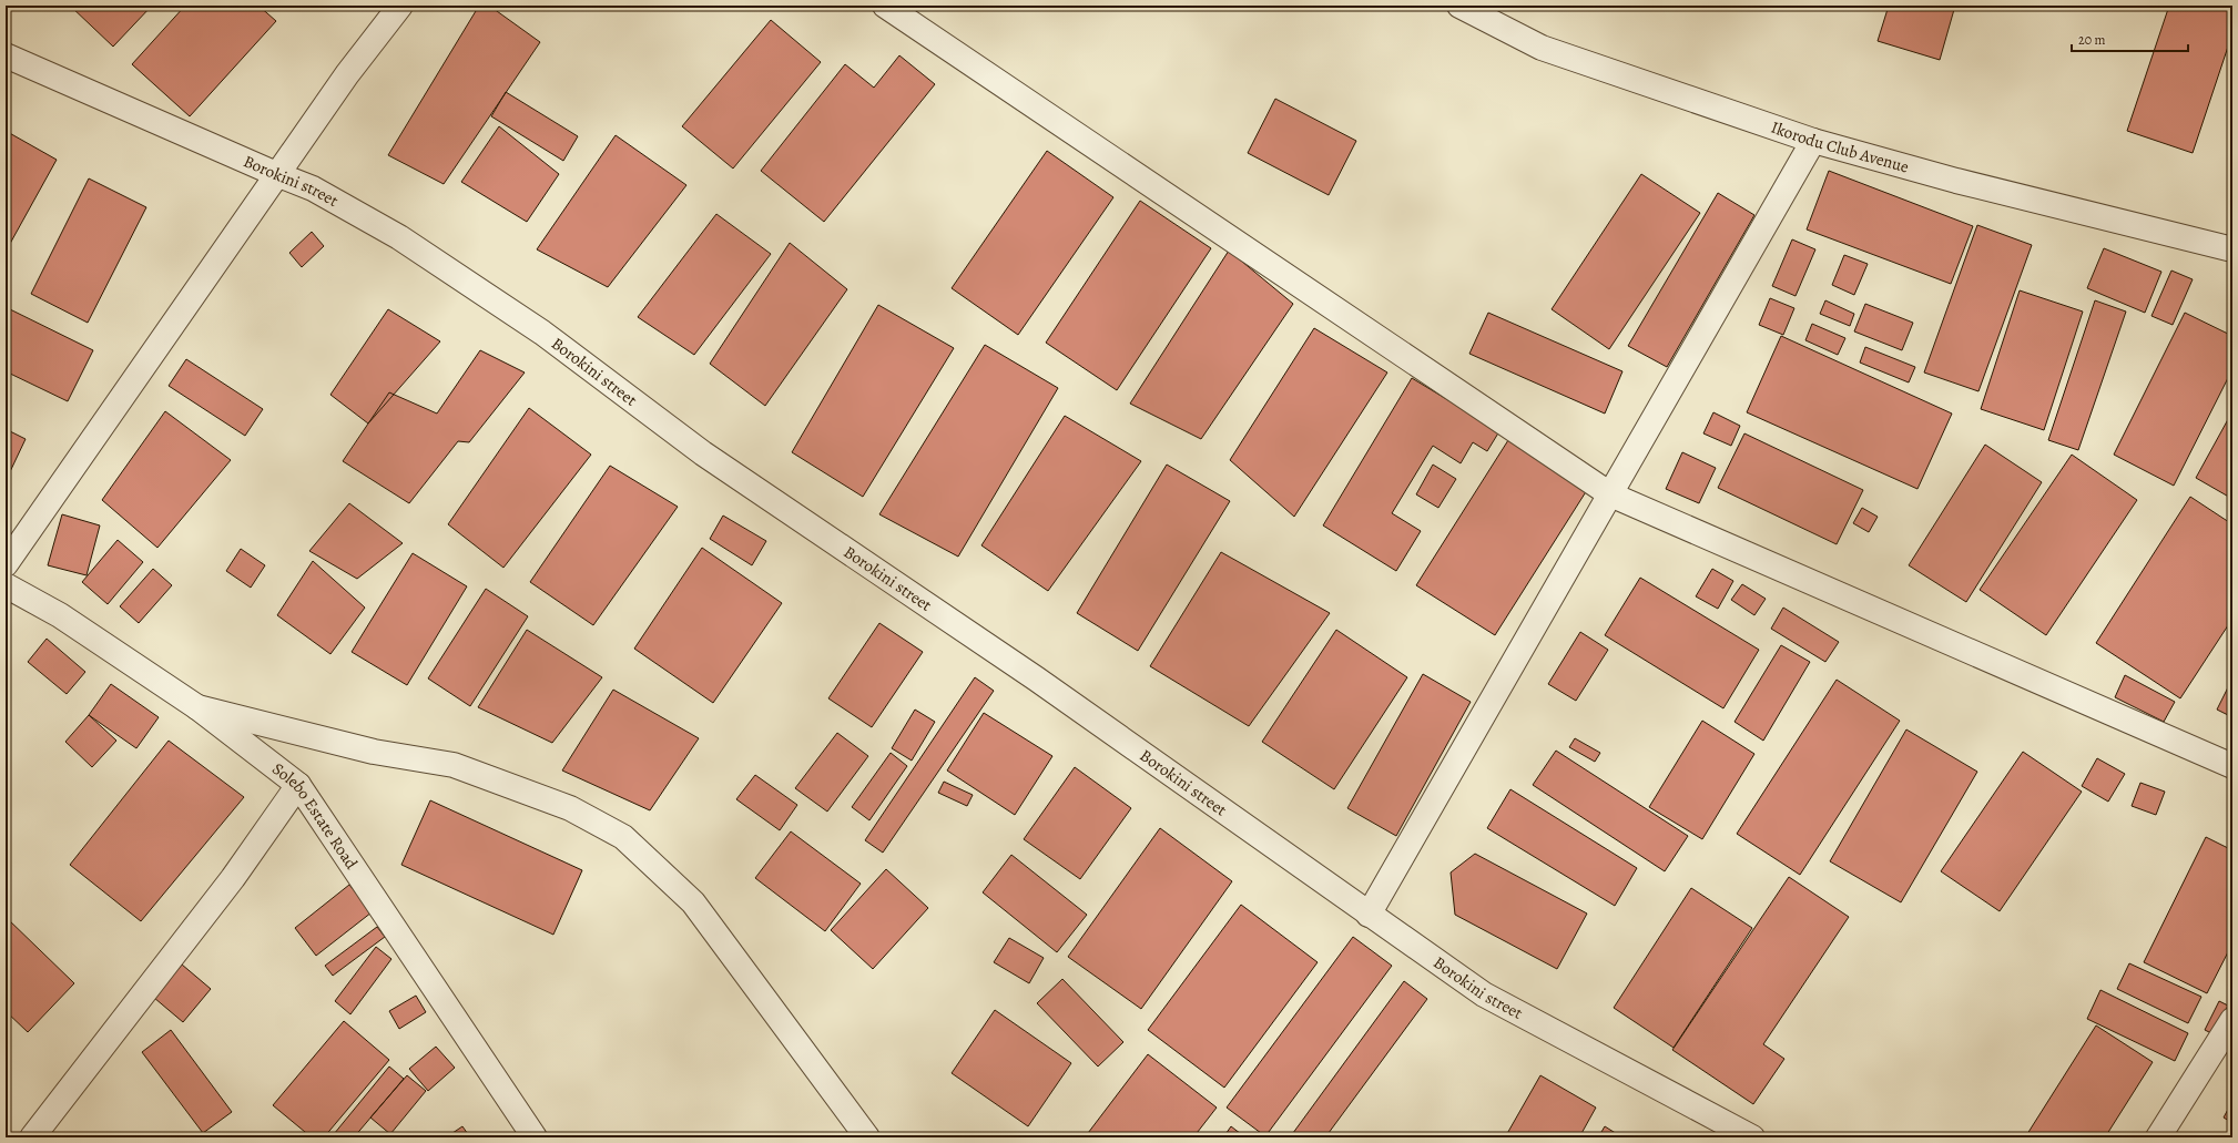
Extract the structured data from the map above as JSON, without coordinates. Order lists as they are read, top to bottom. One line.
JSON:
{"streets":{"street":["Ikorodu Club Avenue","Borokini street","Solebo Estate Road"]},"scale_bar":"20 m"}
